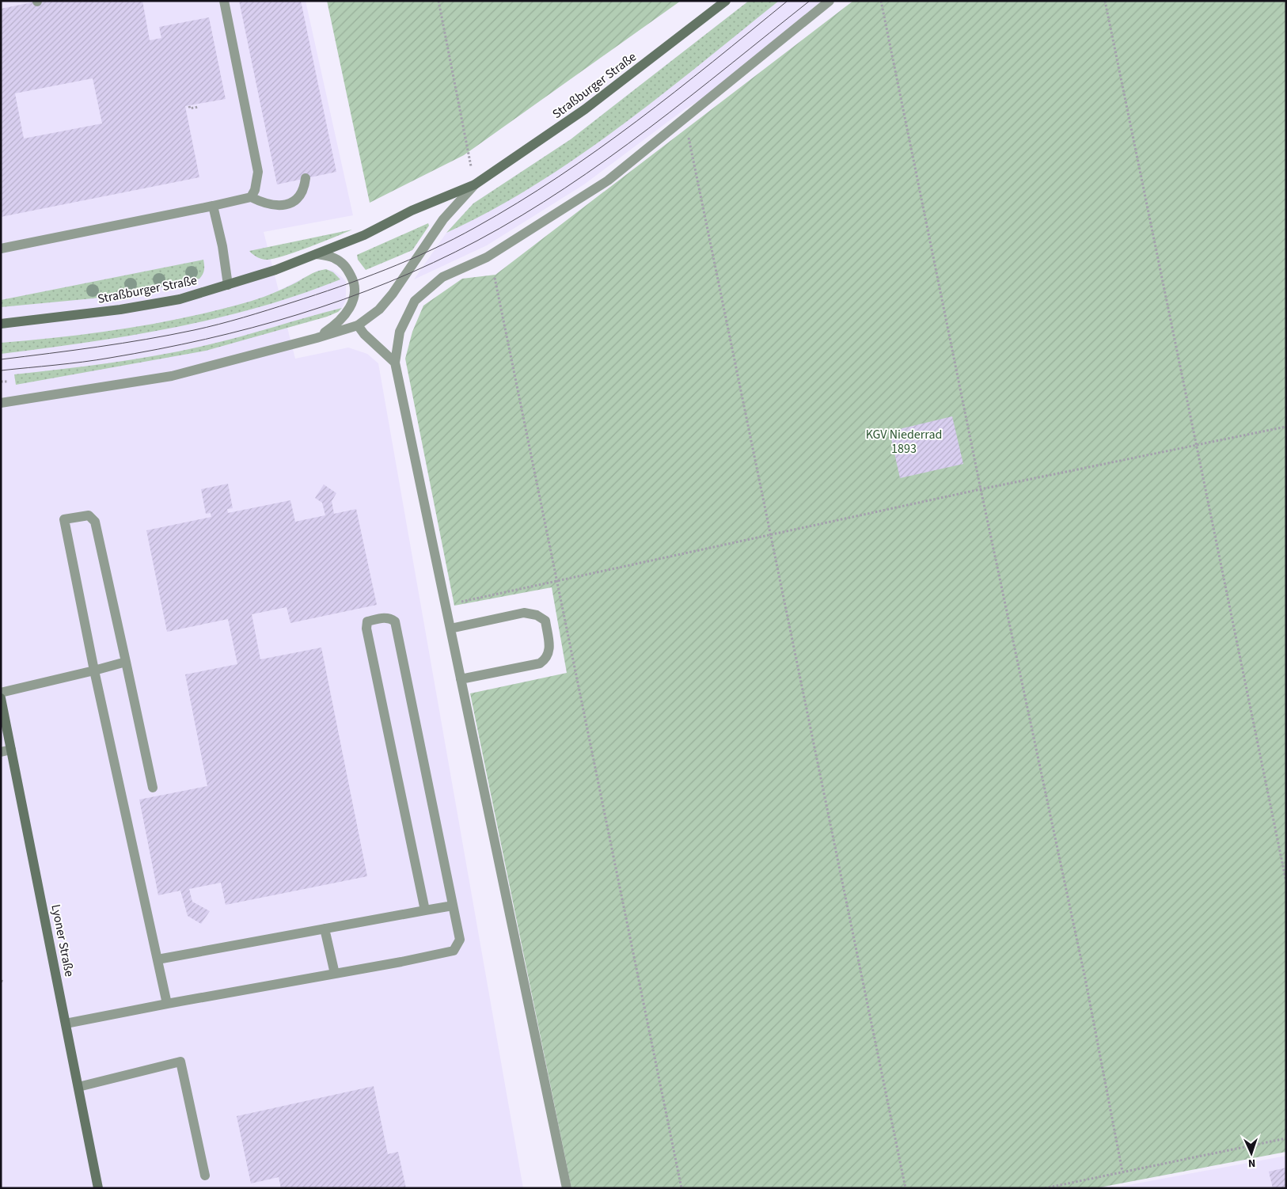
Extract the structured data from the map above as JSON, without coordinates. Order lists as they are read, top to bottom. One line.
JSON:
{"streets":{"main road":["Straßburger Straße","Lyoner Straße"]},"parks":["KGV Niederrad 1893"],"north":"bottom"}
